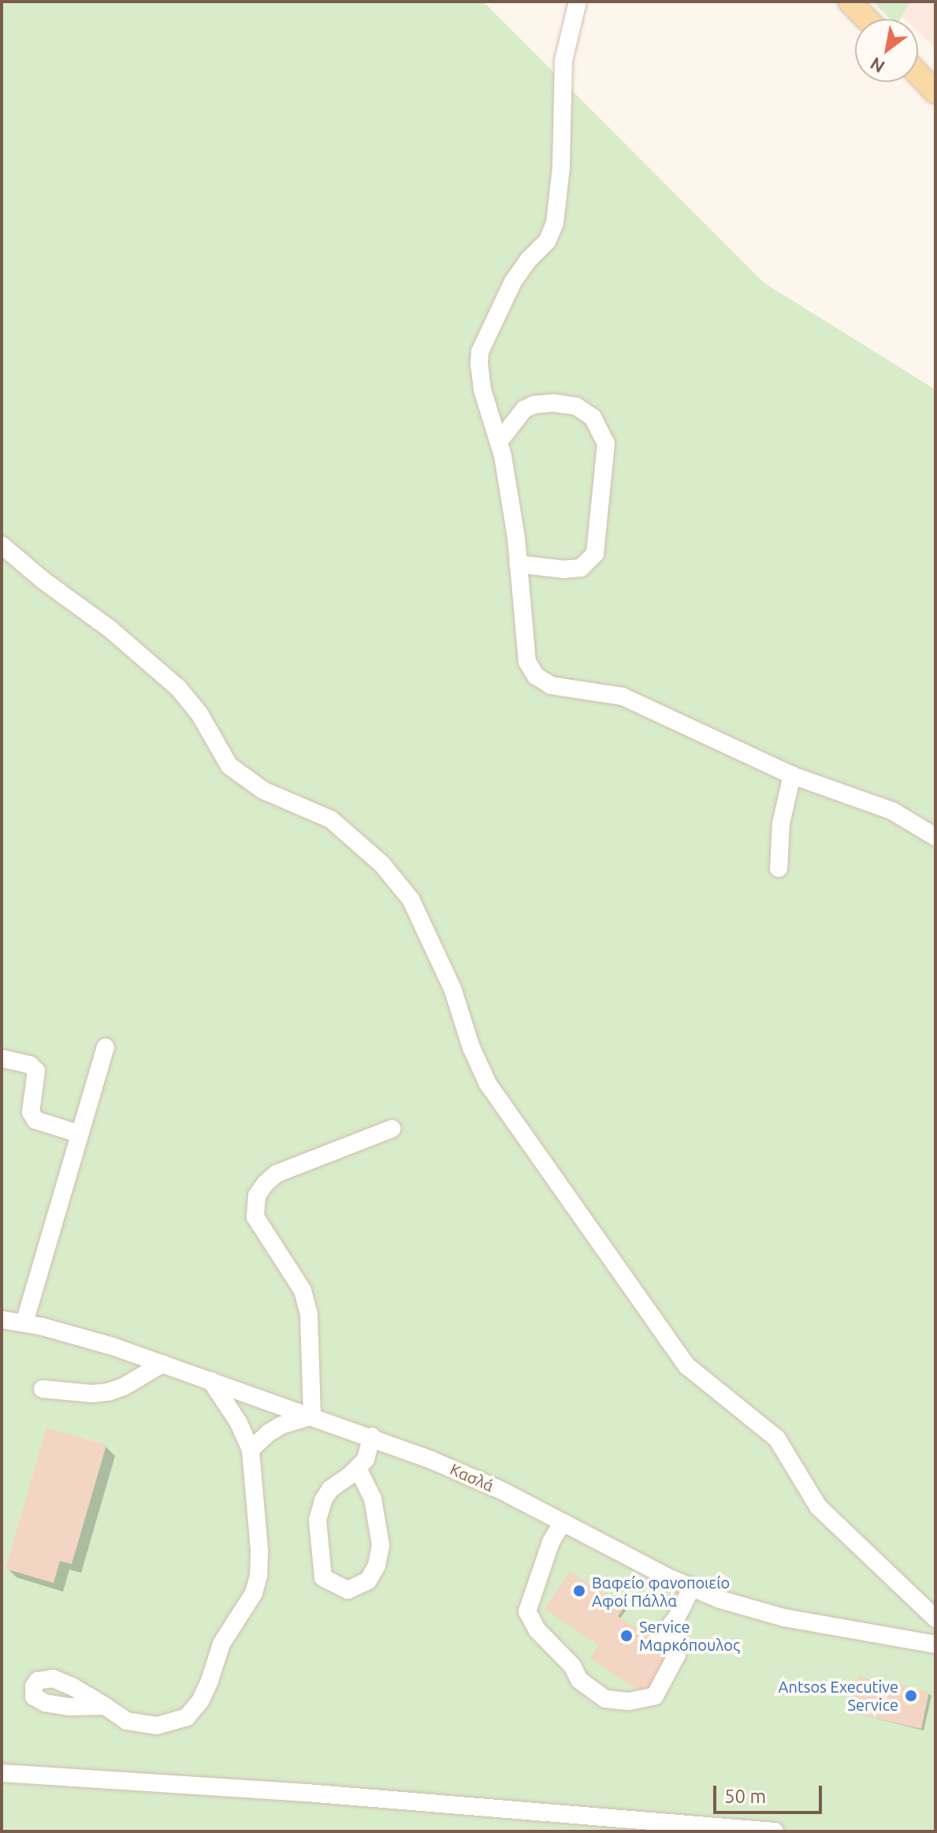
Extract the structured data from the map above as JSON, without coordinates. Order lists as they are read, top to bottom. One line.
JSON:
{"streets":{"street":["Κασλά"]},"places":["Βαφείο φανοποιείο Αφοί Πάλλα","Service Μαρκόπουλος","Antsos Executive Service"],"scale_bar":"50 m","north":"bottom left"}
